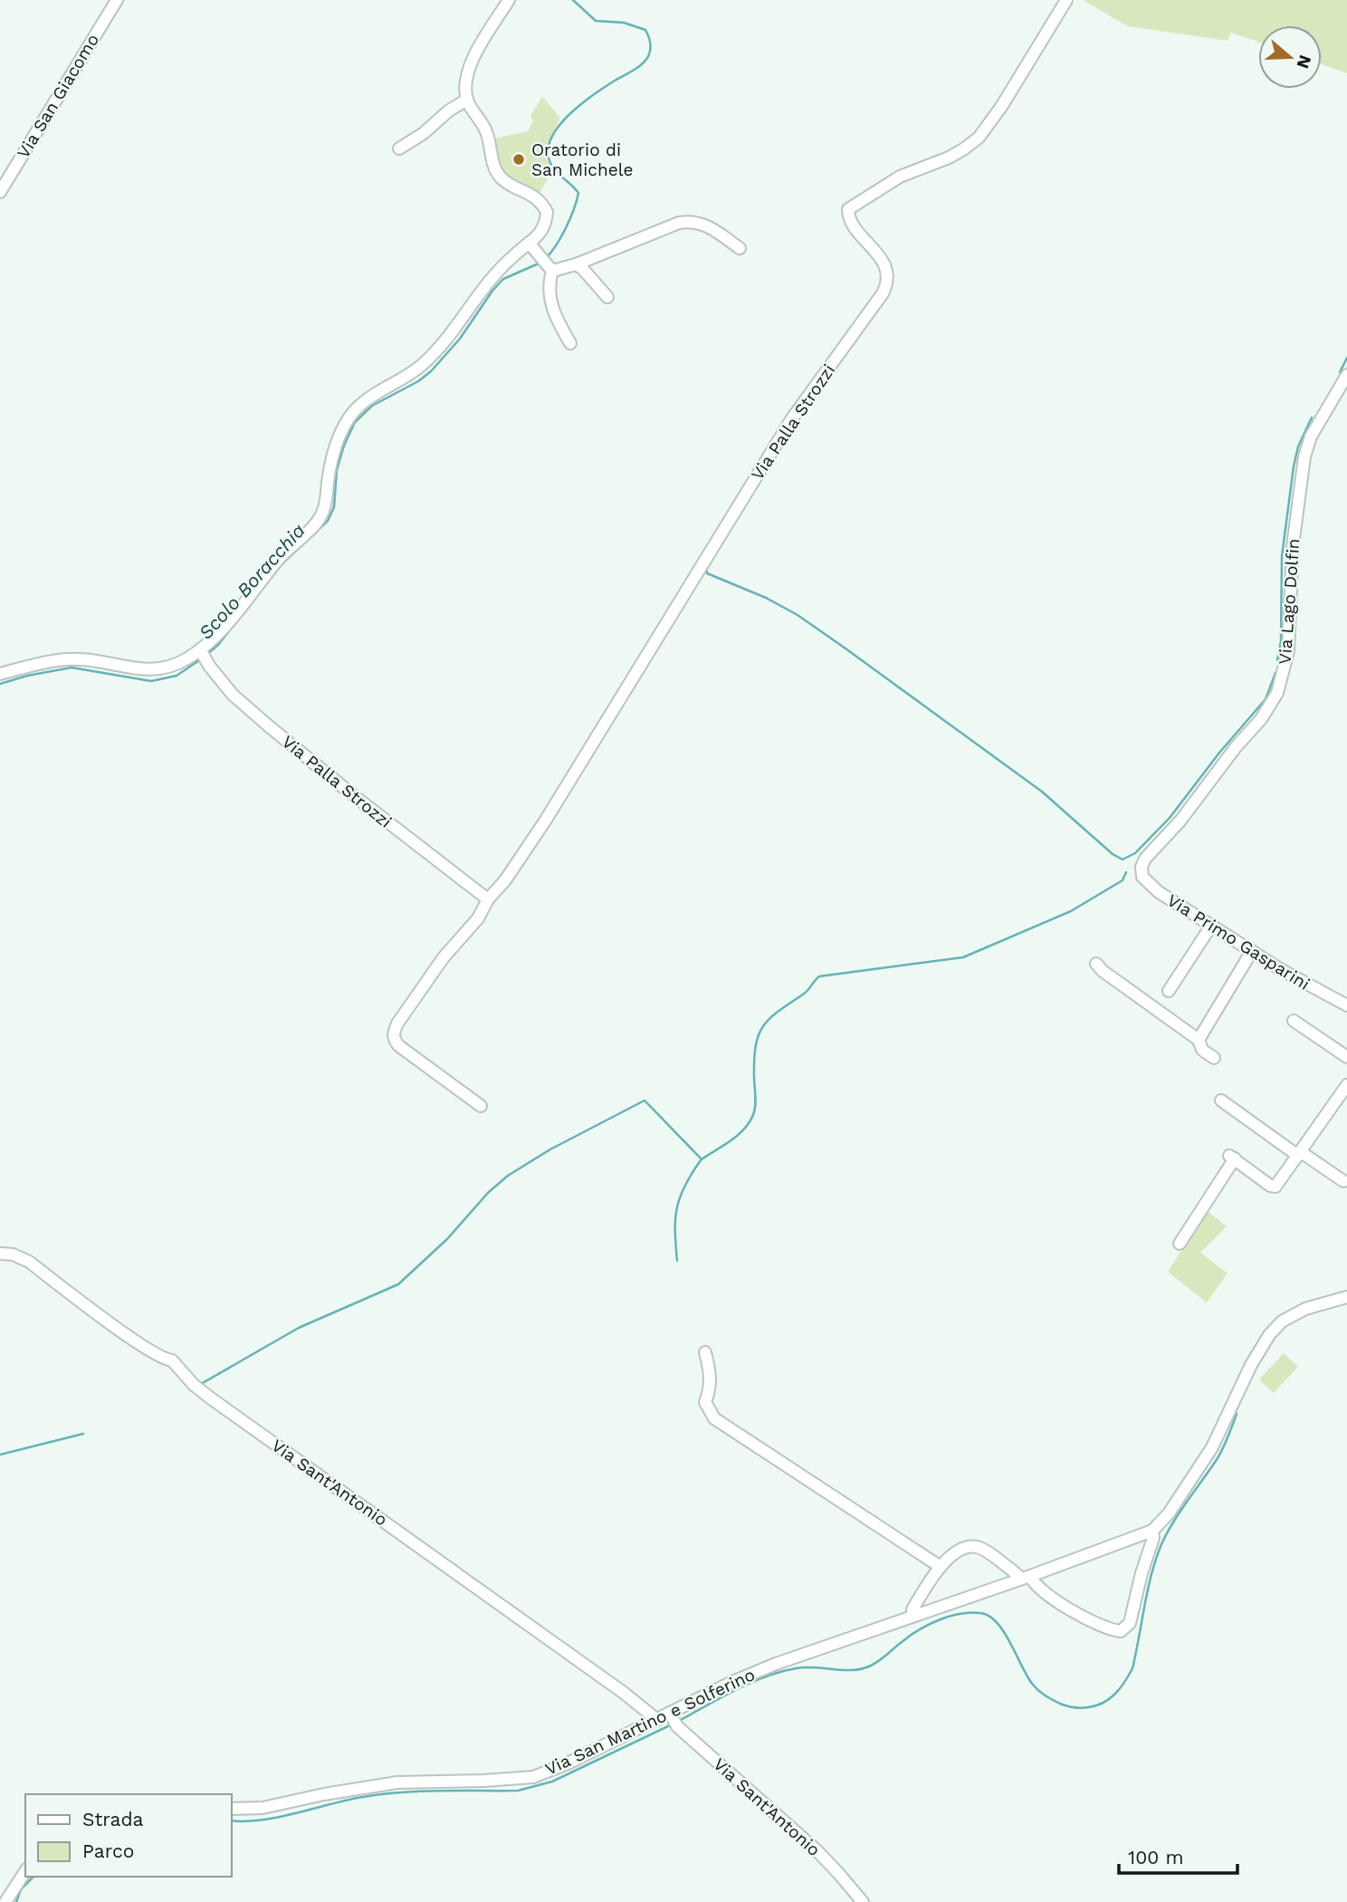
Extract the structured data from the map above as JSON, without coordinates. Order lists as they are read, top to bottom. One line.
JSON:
{"streets":{"street":["Via San Giacomo","Via Palla Strozzi","Via Lago Dolfin","Via Primo Gasparini","Via Sant'Antonio","Via San Martino e Solferino"]},"crossings":[["Via Lago Dolfin","Via Primo Gasparini"],["Via Sant'Antonio","Via San Martino e Solferino"]],"water":["Scolo Boracchia"],"places":["Oratorio di San Michele"],"legend":["Strada","Parco"],"scale_bar":"100 m","north":"right"}
